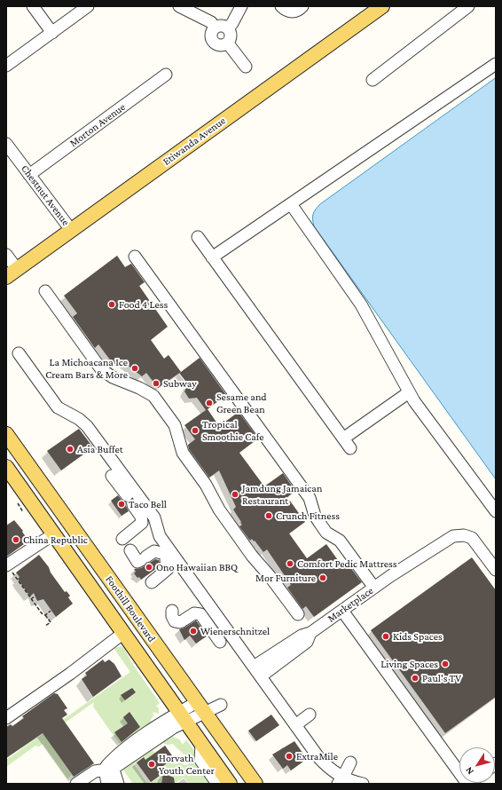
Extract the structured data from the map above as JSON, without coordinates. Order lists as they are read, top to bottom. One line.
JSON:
{"streets":{"main road":["Etiwanda Avenue","Foothill Boulevard"],"street":["Morton Avenue","Chestnut Avenue","Marketplace"]},"crossings":[["Morton Avenue","Chestnut Avenue"],["Etiwanda Avenue","Chestnut Avenue"]],"places":["Food 4 Less","La Michoacana Ice Cream Bars & More","Subway","Sesame and Green Bean","Tropical Smoothie Cafe","Asia Buffet","Jamdung Jamaican Restaurant","Taco Bell","Crunch Fitness","China Republic","Comfort Pedic Mattress","Ono Hawaiian BBQ","Mor Furniture","Wienerschnitzel","Kids Spaces","Living Spaces","Paul's TV","ExtraMile","Horvath Youth Center"],"north":"bottom left"}
